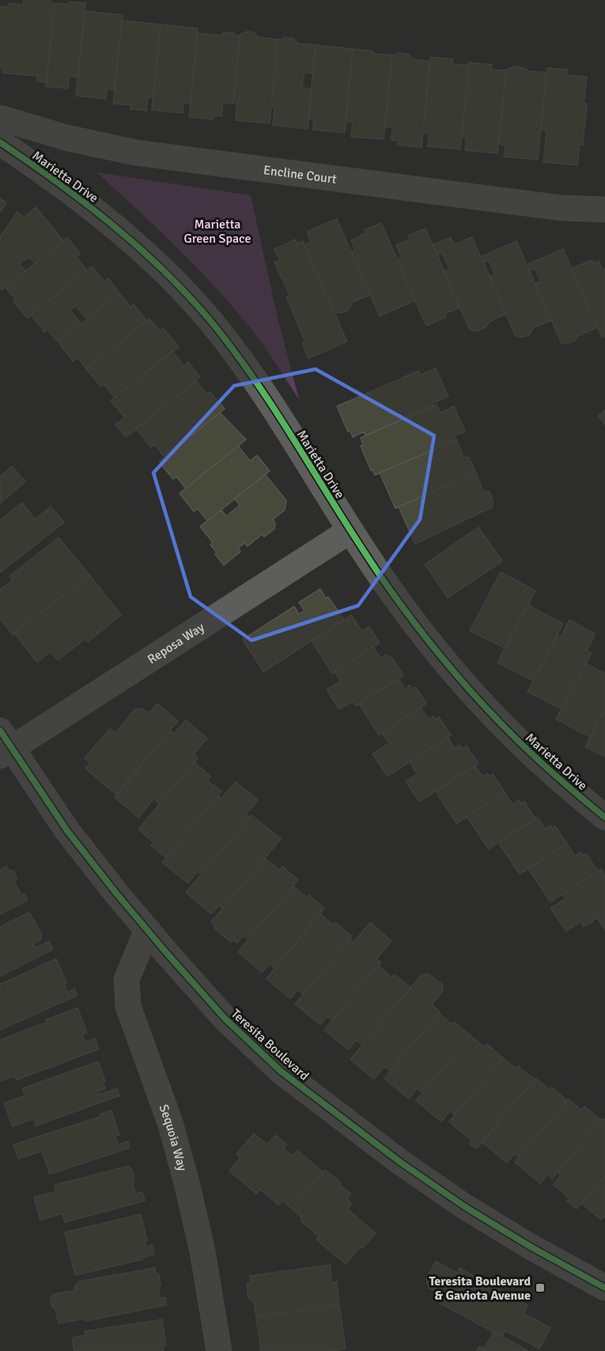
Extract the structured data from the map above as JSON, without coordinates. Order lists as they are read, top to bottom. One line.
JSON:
{"streets":{"street":["Encline Court","Marietta Drive","Reposa Way","Teresita Boulevard","Sequoia Way"]},"crossings":[["Marietta Drive","Reposa Way"],["Reposa Way","Teresita Boulevard"],["Teresita Boulevard","Sequoia Way"]],"parks":["Marietta Green Space"],"places":{"transit":["Teresita Boulevard & Gaviota Avenue"]}}
